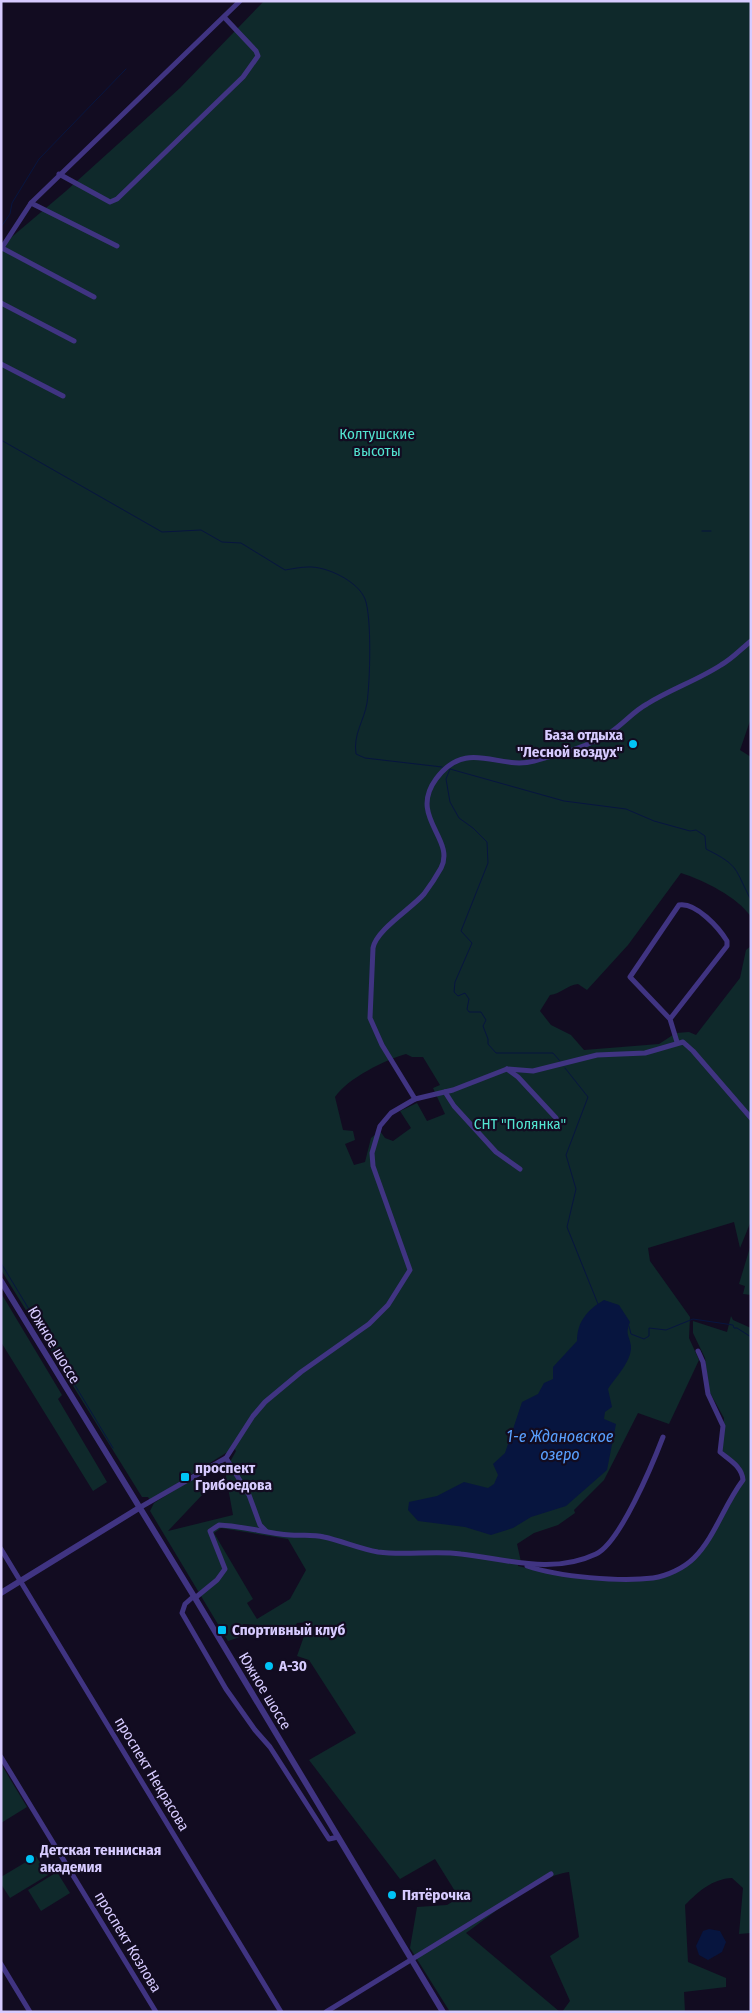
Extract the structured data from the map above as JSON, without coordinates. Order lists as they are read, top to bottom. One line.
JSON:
{"streets":{"street":["Южное шоссе","проспект Некрасова","проспект Козлова"]},"water":["1-е Ждановское озеро"],"parks":["Колтушские высоты","СНТ \"Полянка\""],"places":{"other":["База отдыха \"Лесной воздух\"","А-30","Детская теннисная академия","Пятёрочка"],"transit":["проспект Грибоедова","Спортивный клуб"]}}
